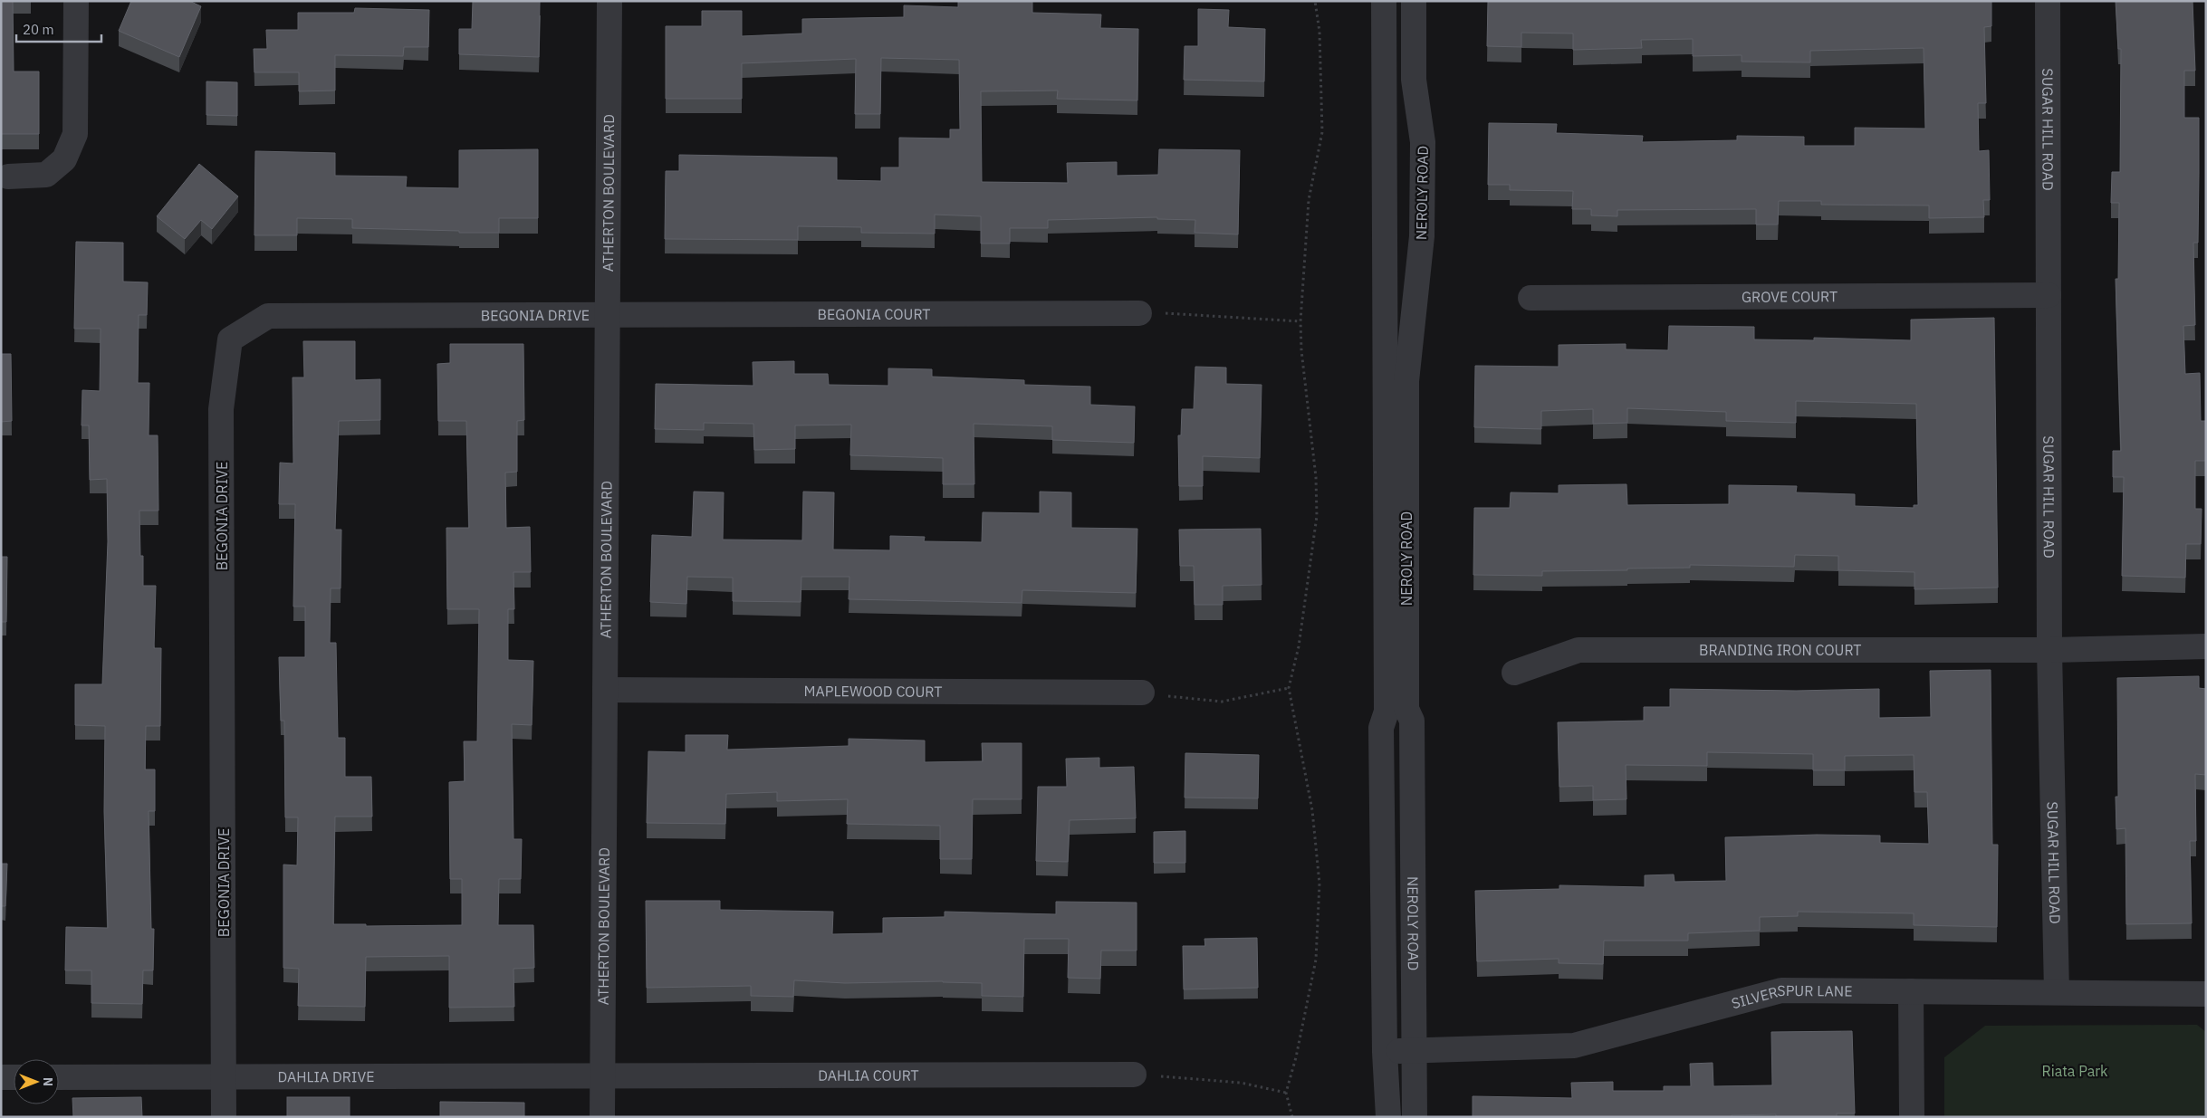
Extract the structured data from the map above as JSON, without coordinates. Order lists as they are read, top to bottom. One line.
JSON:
{"streets":{"street":["SUGAR HILL ROAD","ATHERTON BOULEVARD","NEROLY ROAD","GROVE COURT","BEGONIA COURT","BEGONIA DRIVE","BRANDING IRON COURT","MAPLEWOOD COURT","SILVERSPUR LANE","DAHLIA COURT","DAHLIA DRIVE"]},"crossings":[["SUGAR HILL ROAD","GROVE COURT"],["SUGAR HILL ROAD","BRANDING IRON COURT"],["SUGAR HILL ROAD","SILVERSPUR LANE"],["ATHERTON BOULEVARD","BEGONIA COURT"],["ATHERTON BOULEVARD","BEGONIA DRIVE"],["ATHERTON BOULEVARD","MAPLEWOOD COURT"],["ATHERTON BOULEVARD","DAHLIA COURT"],["ATHERTON BOULEVARD","DAHLIA DRIVE"],["NEROLY ROAD","SILVERSPUR LANE"],["BEGONIA COURT","BEGONIA DRIVE"],["BEGONIA DRIVE","DAHLIA DRIVE"],["DAHLIA COURT","DAHLIA DRIVE"]],"parks":["Riata Park"],"scale_bar":"20 m","north":"right"}
